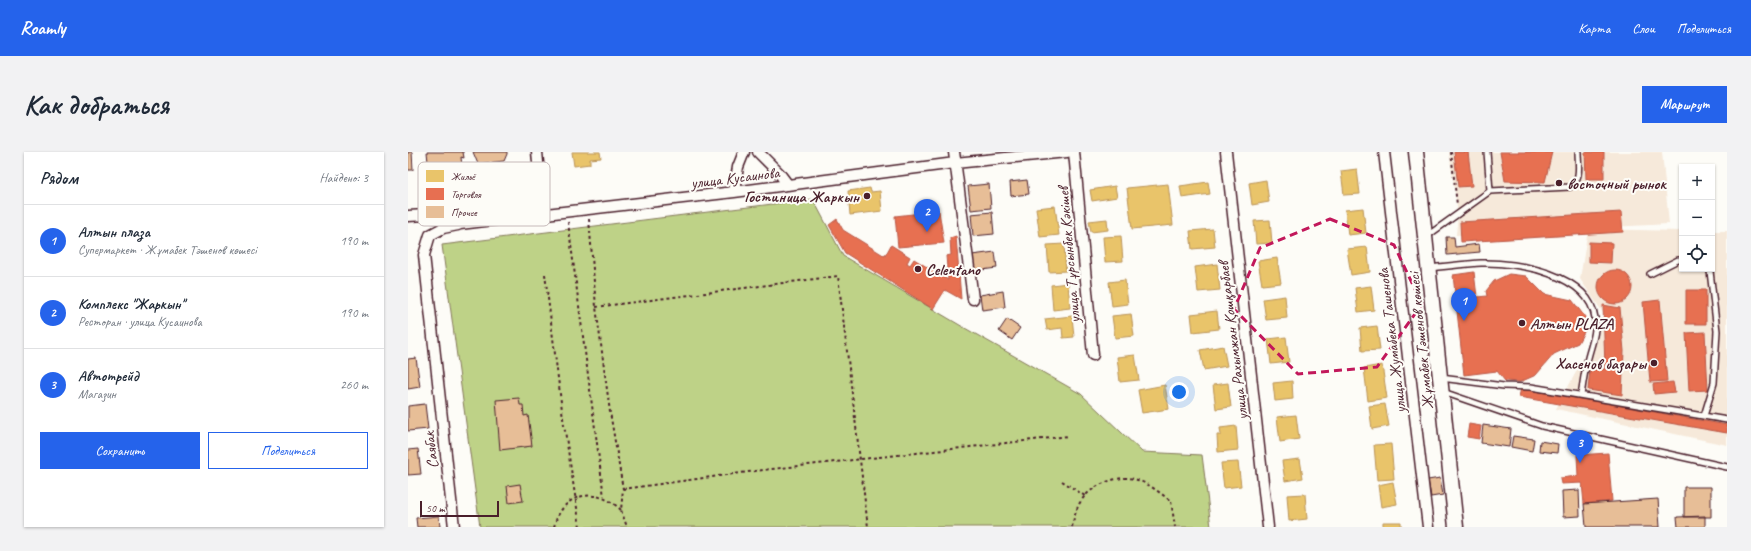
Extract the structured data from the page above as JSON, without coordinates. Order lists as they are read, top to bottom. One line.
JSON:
{"streets":{"main road":["Жұмабек Тәшенов көшесі"],"street":["улица Кусаинова","улица Тұрсынбек Кәкішев","улица Рахымжан Қошқарбаев","улица Жумабека Ташенова","Саябак"]},"places":["восточный рынок","Гостиница Жаркын","Celentano","Алтын PLAZA","Хасенов базары"],"legend":["Жильё","Торговля","Прочее"],"scale_bar":"50 m","page":{"header":"Roamly","nav":["Карта","Слои","Поделиться"],"buttons":["Маршрут",["Сохранить","Поделиться"]],"title":"Как добраться","heading":["Рядом","Найдено: 3"],"map_buttons":["+","−"],"pins":["2","1","3"],"list":[{"mark":"1","name":"Алтын плаза","note":"Супермаркет · Жұмабек Тәшенов көшесі","value":"190 m"},{"mark":"2","name":"Комплекс \"Жаркын\"","note":"Ресторан · улица Кусаинова","value":"190 m"},{"mark":"3","name":"Автотрейд","note":"Магазин","value":"260 m"}],"scale":"50 m"}}
